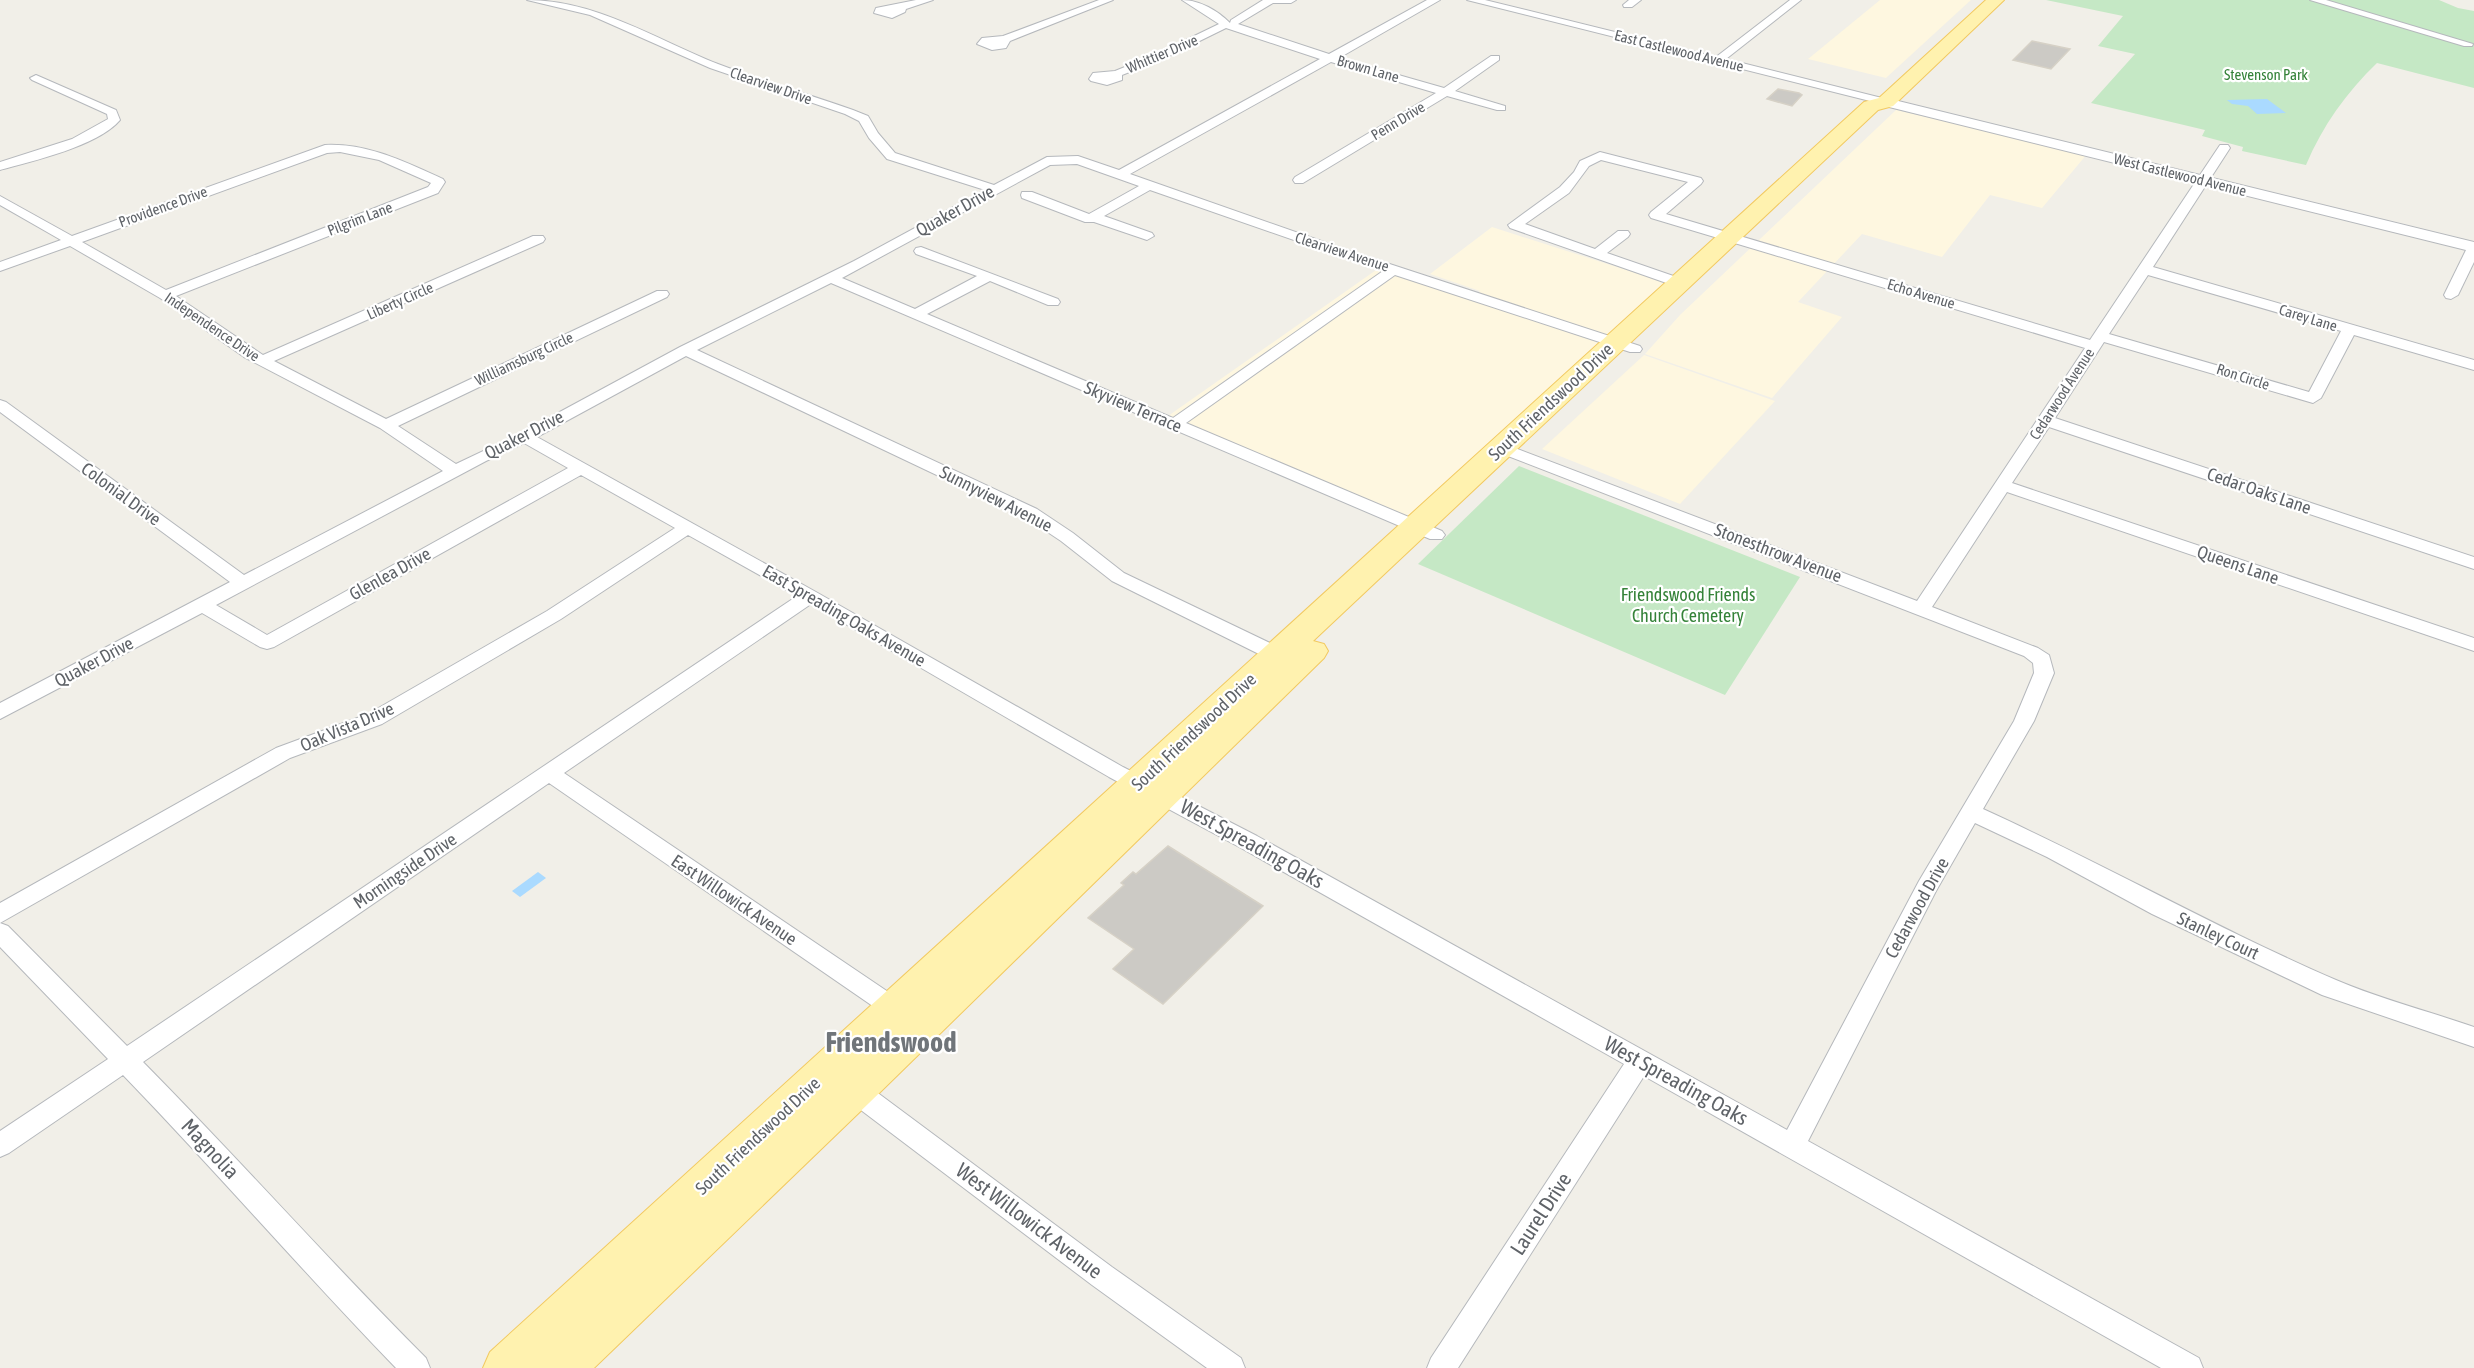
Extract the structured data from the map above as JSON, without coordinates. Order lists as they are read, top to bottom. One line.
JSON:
{"streets":{"main road":["South Friendswood Drive"],"street":["East Castlewood Avenue","Whittier Drive","Brown Lane","Clearview Drive","Penn Drive","West Castlewood Avenue","Providence Drive","Quaker Drive","Pilgrim Lane","Clearview Avenue","Echo Avenue","Liberty Circle","Carey Lane","Independence Drive","Williamsburg Circle","Ron Circle","Cedarwood Avenue","Skyview Terrace","Cedar Oaks Lane","Colonial Drive","Sunnyview Avenue","Stonesthrow Avenue","Queens Lane","Glenlea Drive","East Spreading Oaks Avenue","Oak Vista Drive","West Spreading Oaks","Morningside Drive","East Willowick Avenue","Cedarwood Drive","Stanley Court","Magnolia","Laurel Drive","West Willowick Avenue"]},"crossings":[["East Castlewood Avenue","West Castlewood Avenue"],["East Castlewood Avenue","South Friendswood Drive"],["Whittier Drive","Brown Lane"],["Brown Lane","Penn Drive"],["Clearview Drive","Quaker Drive"],["West Castlewood Avenue","Cedarwood Avenue"],["West Castlewood Avenue","South Friendswood Drive"],["Providence Drive","Pilgrim Lane"],["Providence Drive","Independence Drive"],["Quaker Drive","Clearview Avenue"],["Quaker Drive","Independence Drive"],["Quaker Drive","Skyview Terrace"],["Quaker Drive","Colonial Drive"],["Quaker Drive","Sunnyview Avenue"],["Quaker Drive","Glenlea Drive"],["Quaker Drive","East Spreading Oaks Avenue"],["Pilgrim Lane","Independence Drive"],["Clearview Avenue","South Friendswood Drive"],["Echo Avenue","Ron Circle"],["Echo Avenue","Cedarwood Avenue"],["Echo Avenue","South Friendswood Drive"],["Liberty Circle","Independence Drive"],["Carey Lane","Ron Circle"],["Carey Lane","Cedarwood Avenue"],["Independence Drive","Williamsburg Circle"],["Ron Circle","Cedarwood Avenue"],["Cedarwood Avenue","Cedar Oaks Lane"],["Cedarwood Avenue","Stonesthrow Avenue"],["Cedarwood Avenue","Queens Lane"],["South Friendswood Drive","Skyview Terrace"],["South Friendswood Drive","Sunnyview Avenue"],["South Friendswood Drive","Stonesthrow Avenue"],["South Friendswood Drive","East Spreading Oaks Avenue"],["South Friendswood Drive","West Spreading Oaks"],["South Friendswood Drive","East Willowick Avenue"],["South Friendswood Drive","West Willowick Avenue"],["Stonesthrow Avenue","Cedarwood Drive"],["Glenlea Drive","East Spreading Oaks Avenue"],["East Spreading Oaks Avenue","Oak Vista Drive"],["East Spreading Oaks Avenue","West Spreading Oaks"],["East Spreading Oaks Avenue","Morningside Drive"],["West Spreading Oaks","Cedarwood Drive"],["West Spreading Oaks","Laurel Drive"],["Morningside Drive","East Willowick Avenue"],["Morningside Drive","Magnolia"],["Cedarwood Drive","Stanley Court"]],"districts":["Friendswood"],"parks":["Stevenson Park","Friendswood Friends Church Cemetery"]}
